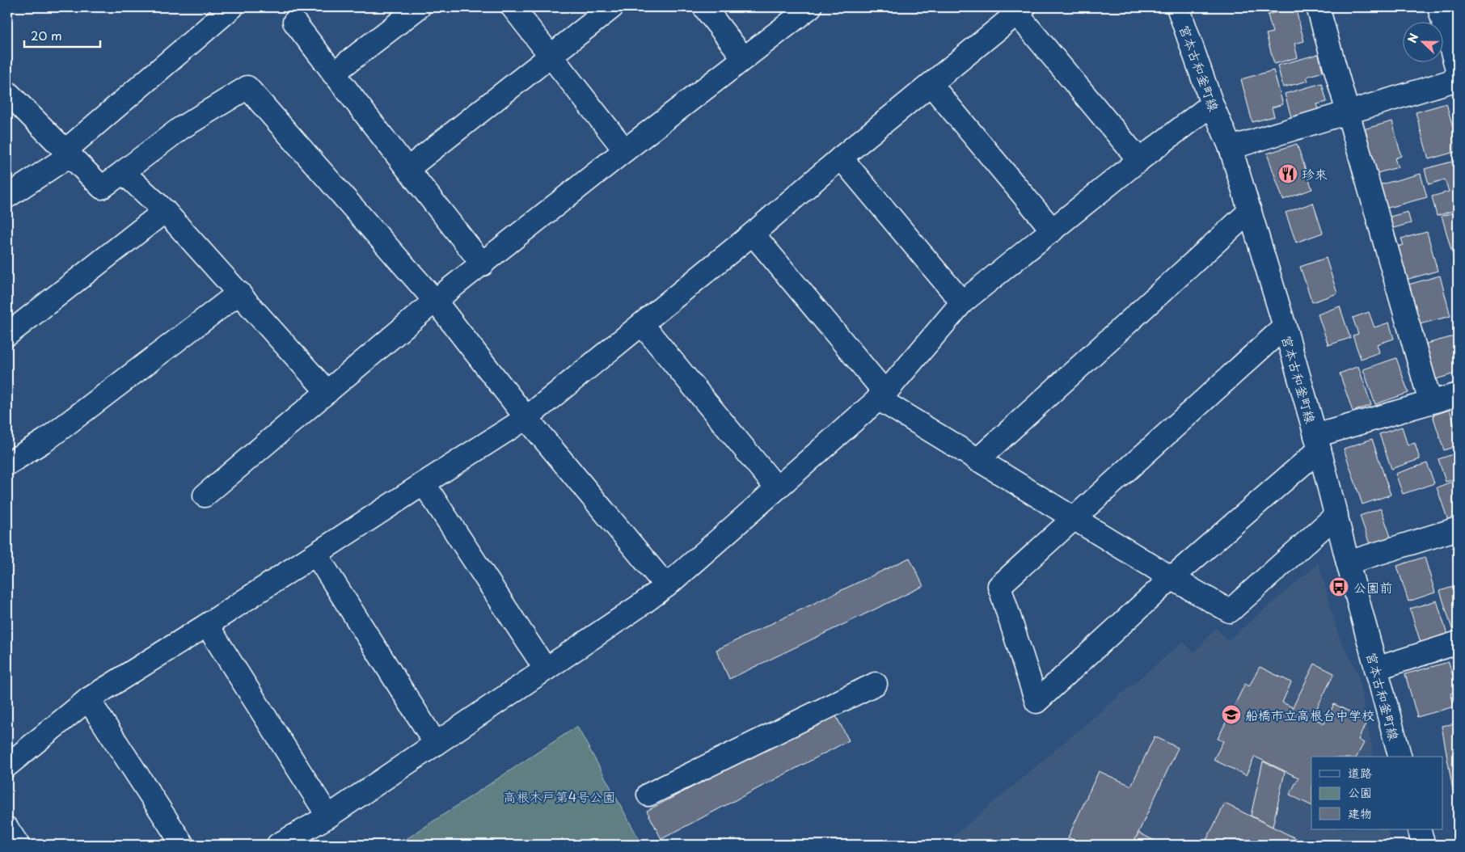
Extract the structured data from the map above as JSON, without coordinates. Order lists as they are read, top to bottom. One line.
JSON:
{"streets":{"street":["宮本古和釜町線"]},"parks":["高根木戸第4号公園"],"places":{"restaurant":["珍來"],"bus stop":["公園前"],"school or university":["船橋市立高根台中学校"]},"legend":["道路","公園","建物"],"scale_bar":"20 m","north":"left"}
